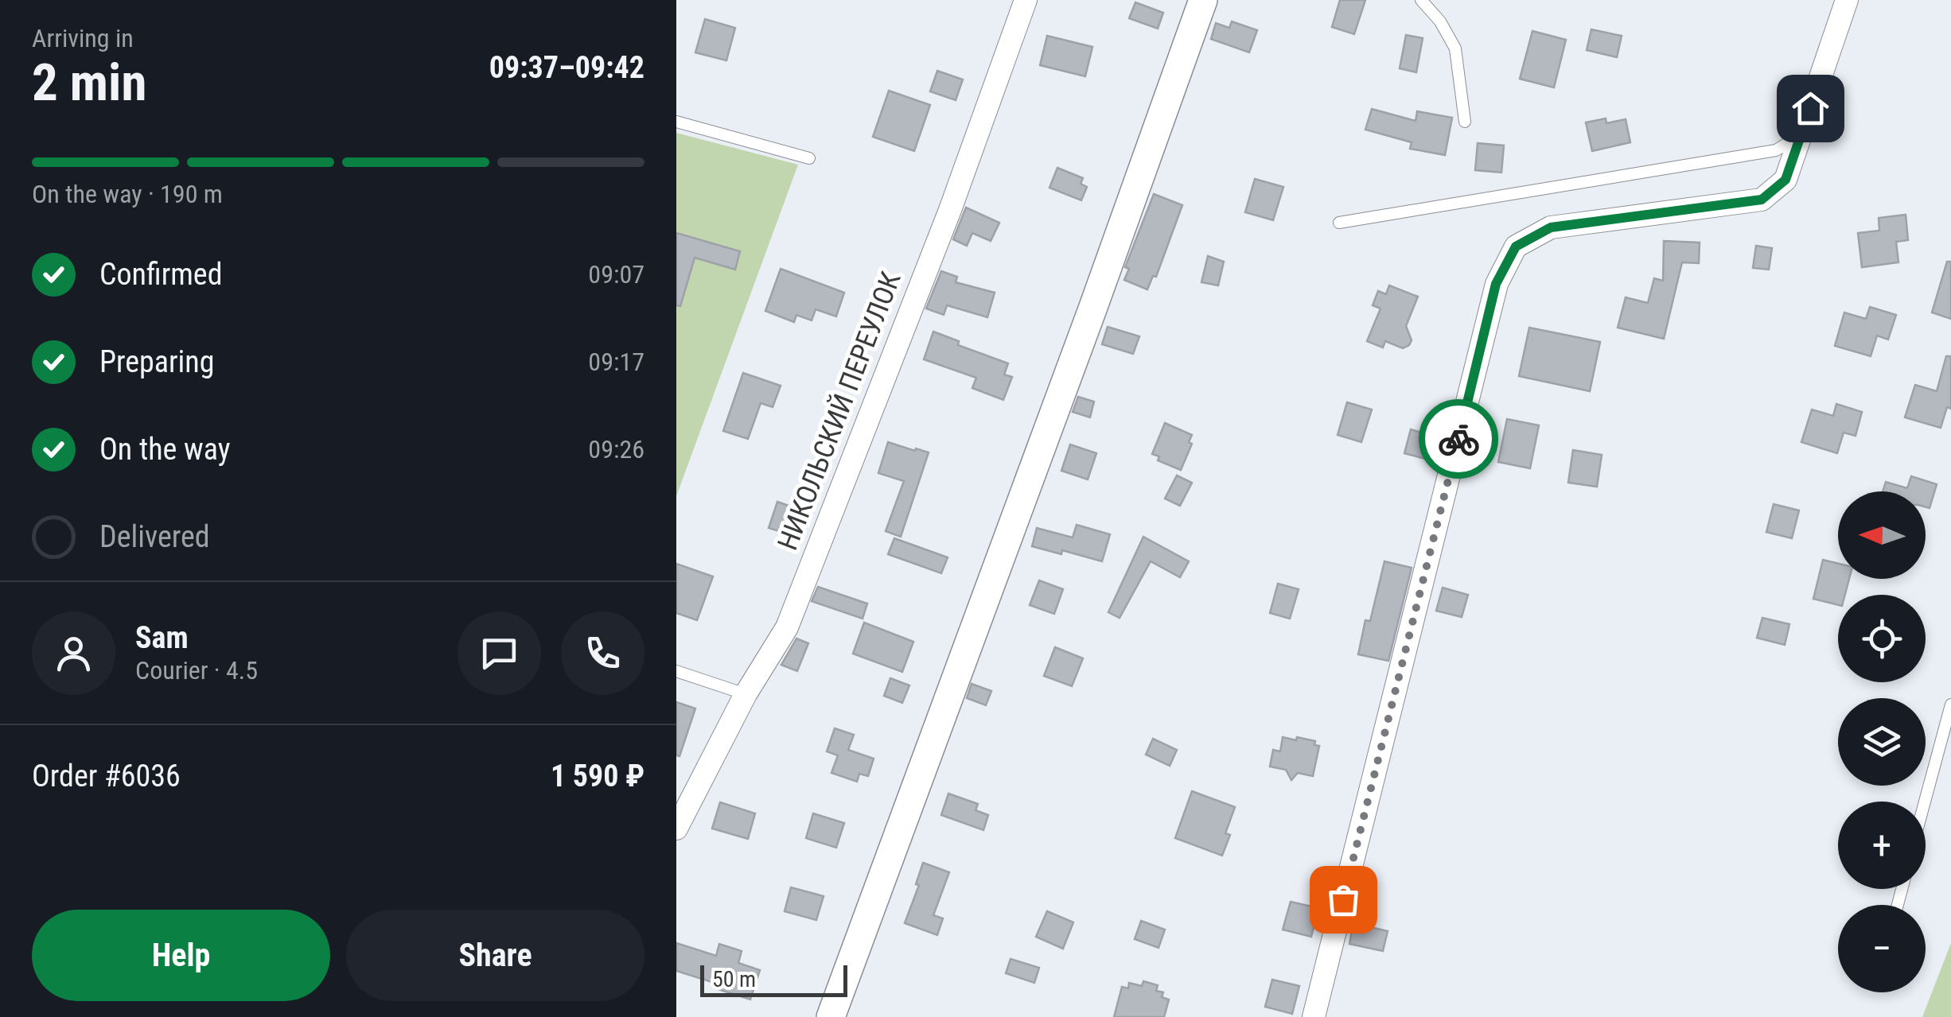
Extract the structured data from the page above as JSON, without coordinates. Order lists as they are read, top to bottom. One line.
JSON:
{"streets":{"street":["НИКОЛЬСКИЙ ПЕРЕУЛОК"]},"scale_bar":"50 m","north":"left","page":{"heading":["2 min","Arriving in","09:37–09:42"],"panel":["Sam","Courier · 4.5","Order #6036","1 590 ₽"],"bar":"On the way · 190 m","list":[["Confirmed","09:07"],["Preparing","09:17"],["On the way","09:26"],"Delivered"],"map_buttons":["+","−"],"buttons":["Help","Share"],"scale":"50 m"}}
